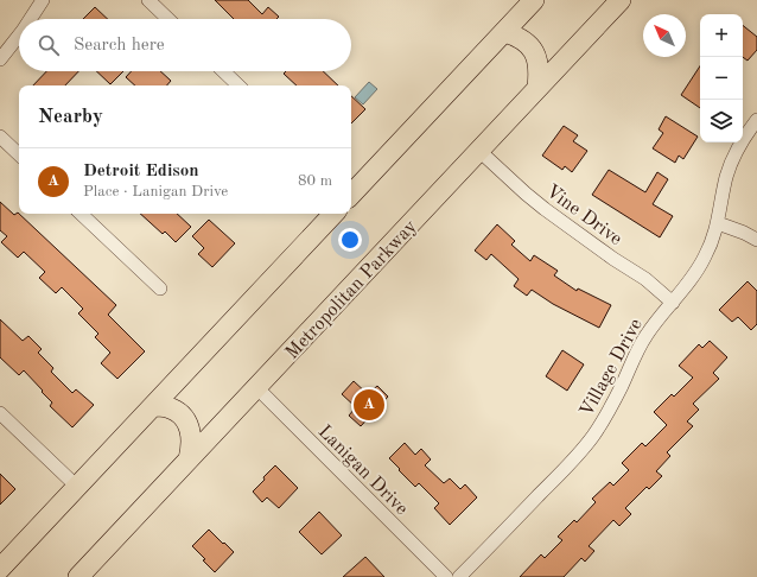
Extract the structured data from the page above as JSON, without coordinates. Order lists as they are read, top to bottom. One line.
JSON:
{"streets":{"main road":["Metropolitan Parkway"],"street":["Vine Drive","Village Drive","Lanigan Drive"]},"crossings":[["Vine Drive","Metropolitan Parkway"],["Vine Drive","Village Drive"],["Metropolitan Parkway","Lanigan Drive"]],"north":"top left","page":{"map_buttons":["+","−"],"search":"Search here","heading":"Nearby","list":[{"mark":"A","name":"Detroit Edison","note":"Place · Lanigan Drive","value":"80 m"}],"pins":"A"}}
